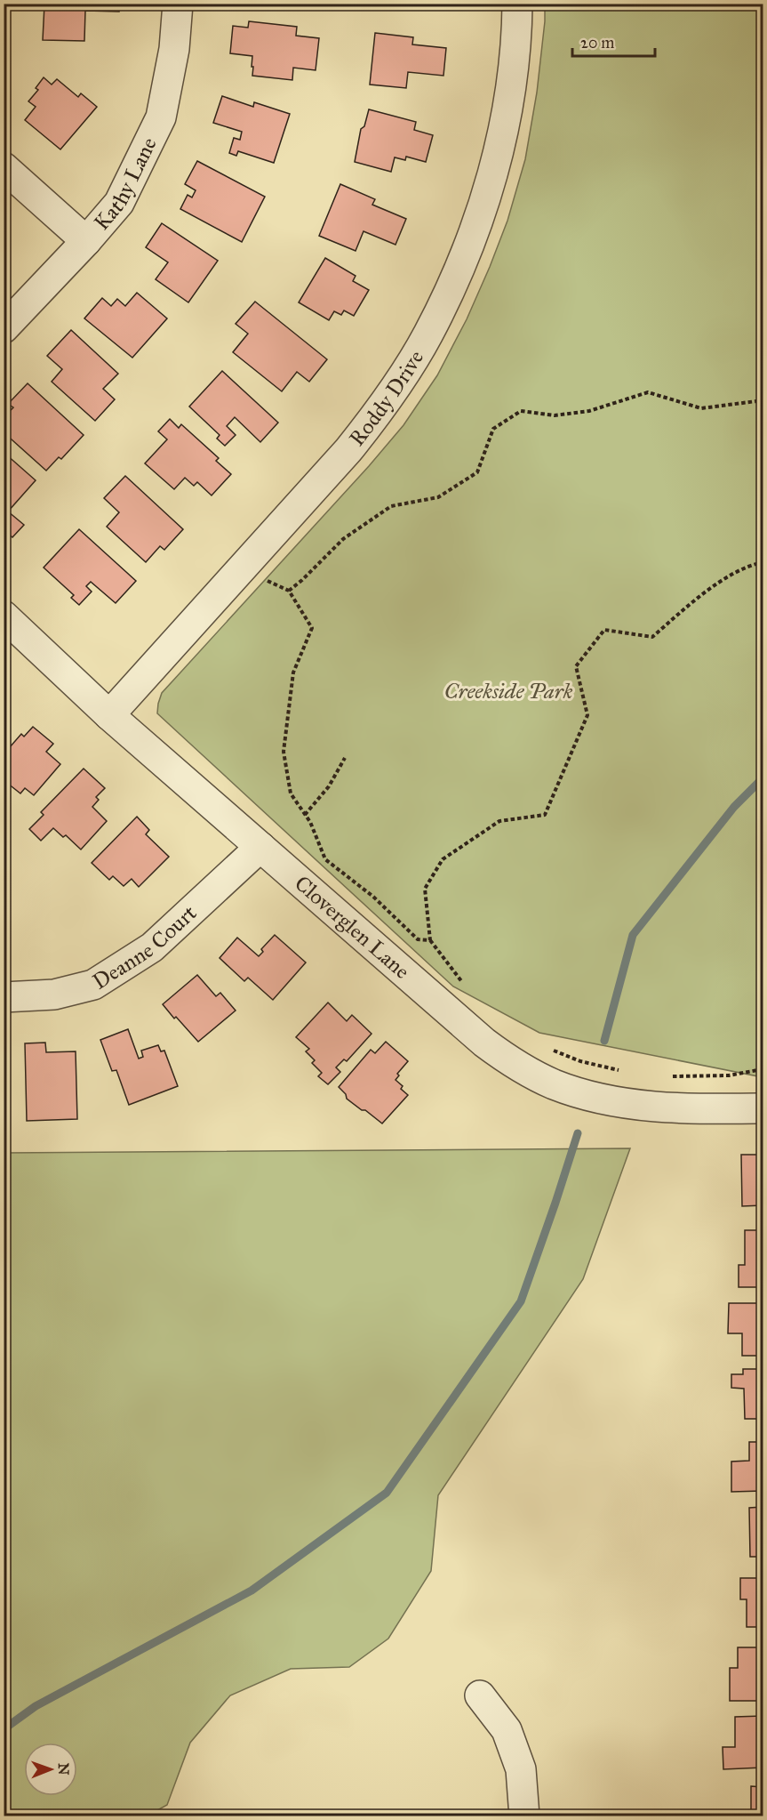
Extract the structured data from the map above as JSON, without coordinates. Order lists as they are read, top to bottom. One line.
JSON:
{"streets":{"street":["Kathy Lane","Roddy Drive","Cloverglen Lane","Deanne Court"]},"crossings":[["Roddy Drive","Cloverglen Lane"],["Cloverglen Lane","Deanne Court"]],"parks":["Creekside Park"],"scale_bar":"20 m","north":"right"}
